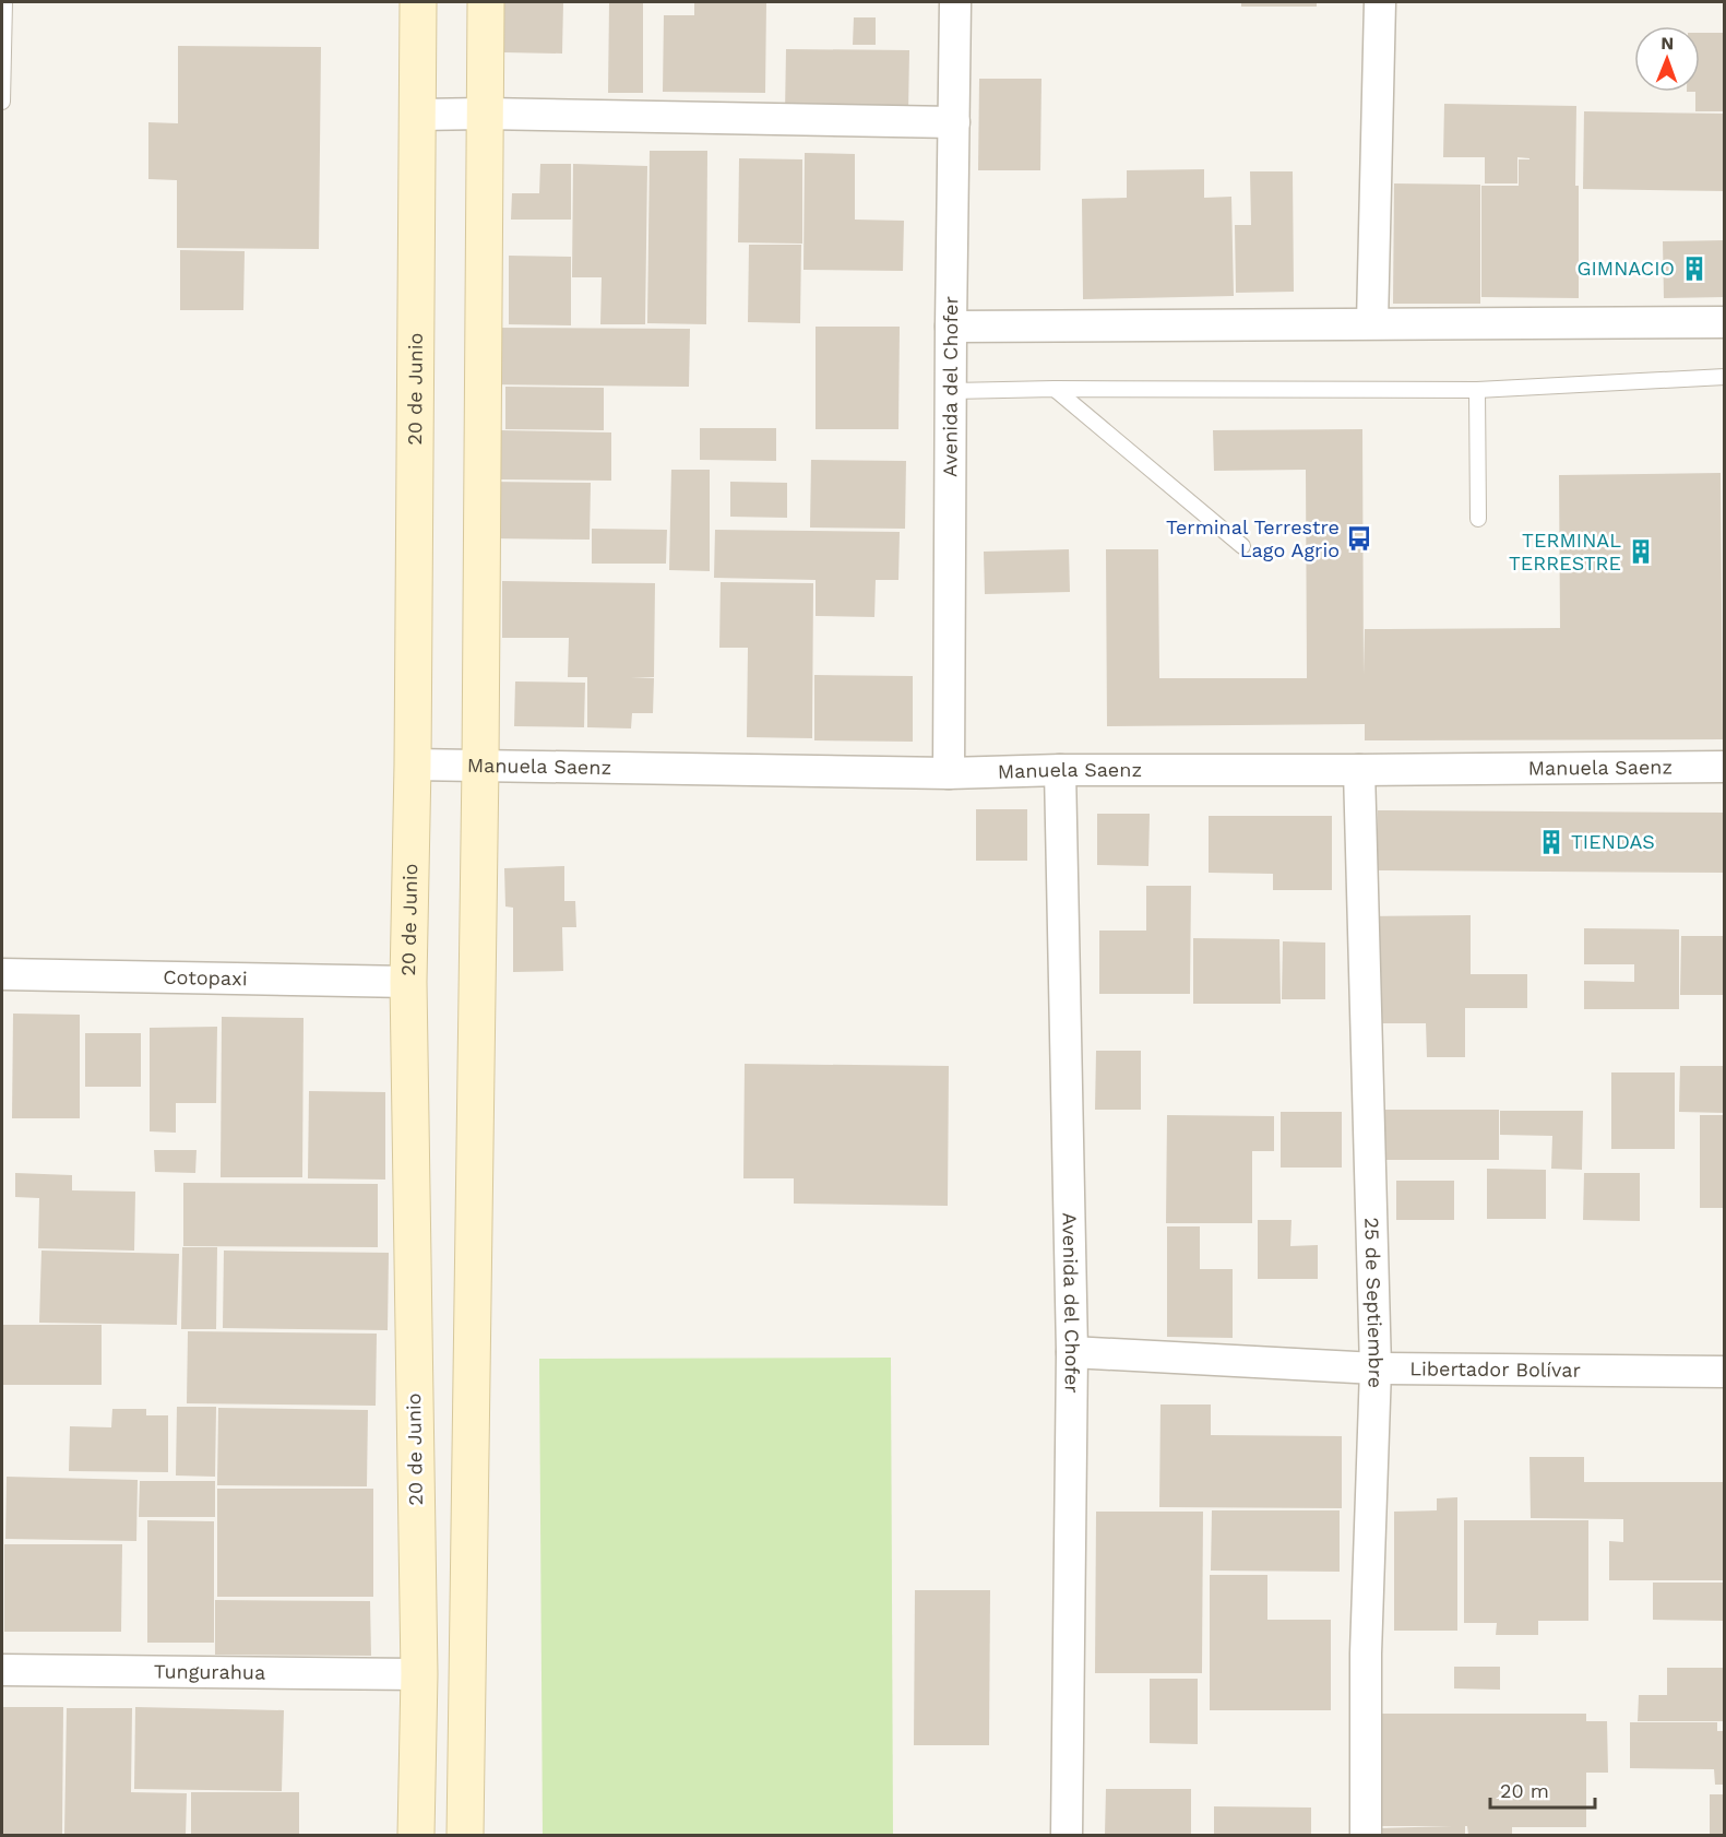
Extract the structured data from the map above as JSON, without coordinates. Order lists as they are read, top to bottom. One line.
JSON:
{"streets":{"street":["20 de Junio","Avenida del Chofer","Manuela Saenz","Cotopaxi","25 de Septiembre","Libertador Bolívar","Tungurahua"]},"crossings":[["20 de Junio","Manuela Saenz"],["20 de Junio","Cotopaxi"],["20 de Junio","Tungurahua"],["Avenida del Chofer","Manuela Saenz"],["Avenida del Chofer","Libertador Bolívar"],["Manuela Saenz","25 de Septiembre"],["25 de Septiembre","Libertador Bolívar"]],"places":{"building":["GIMNACIO","TERMINAL TERRESTRE","TIENDAS"],"bus stop":["Terminal Terrestre Lago Agrio"]},"scale_bar":"20 m","north":"top"}
